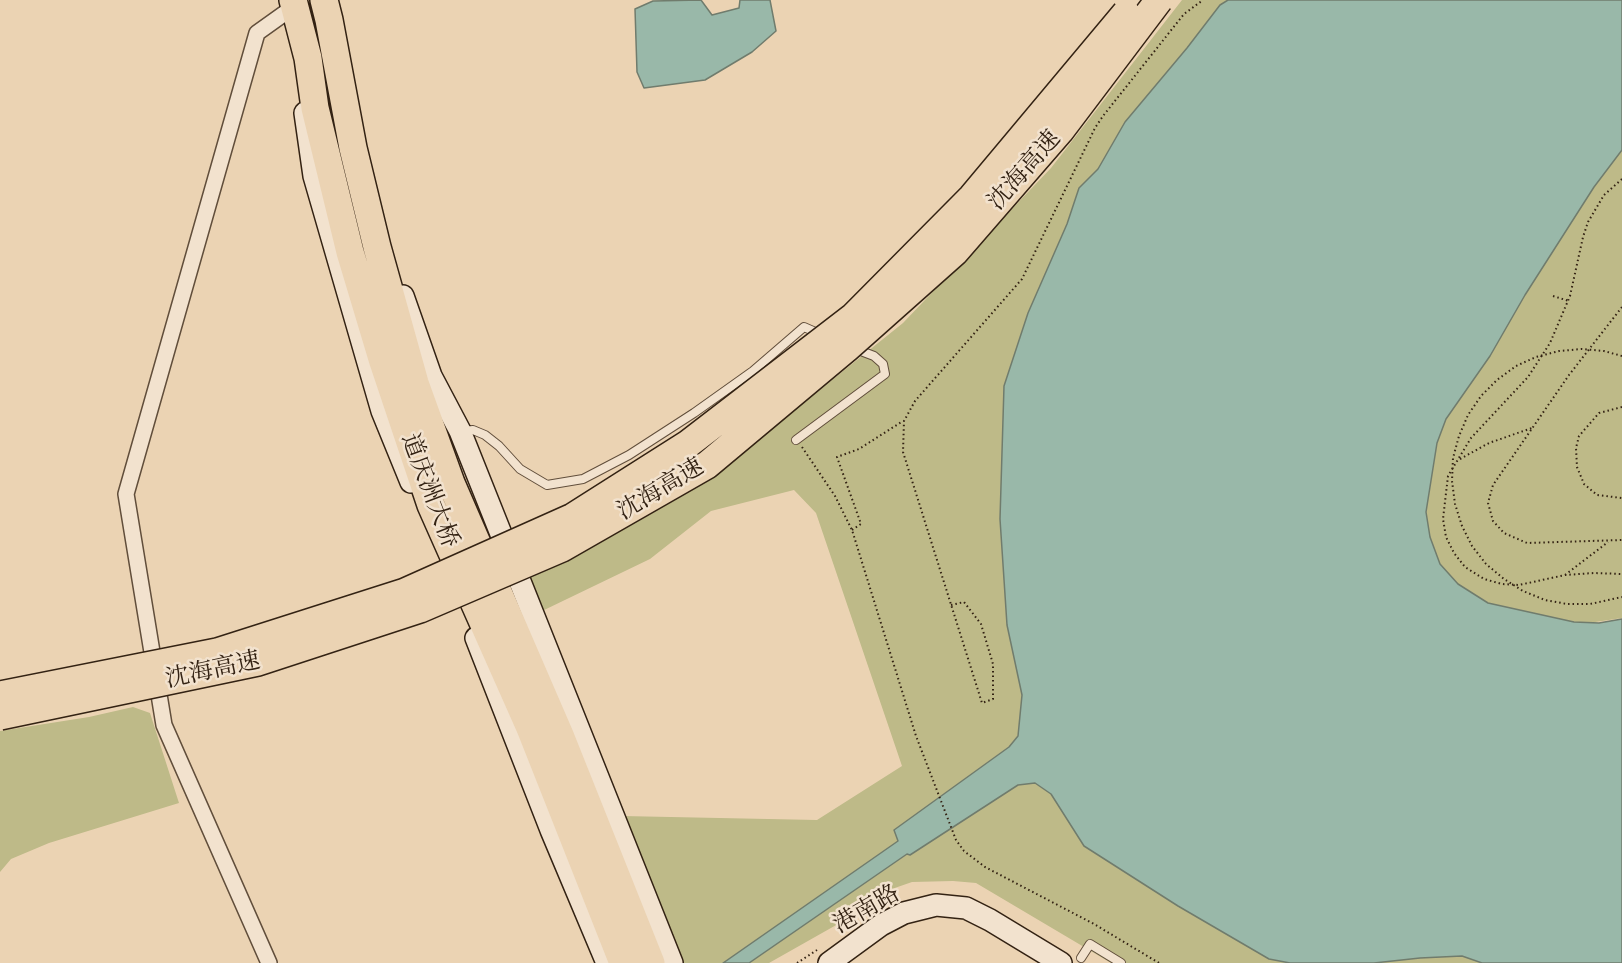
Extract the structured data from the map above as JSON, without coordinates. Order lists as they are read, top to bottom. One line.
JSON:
{"streets":{"highway":["沈海高速","道庆洲大桥"],"main road":["港南路"]}}
